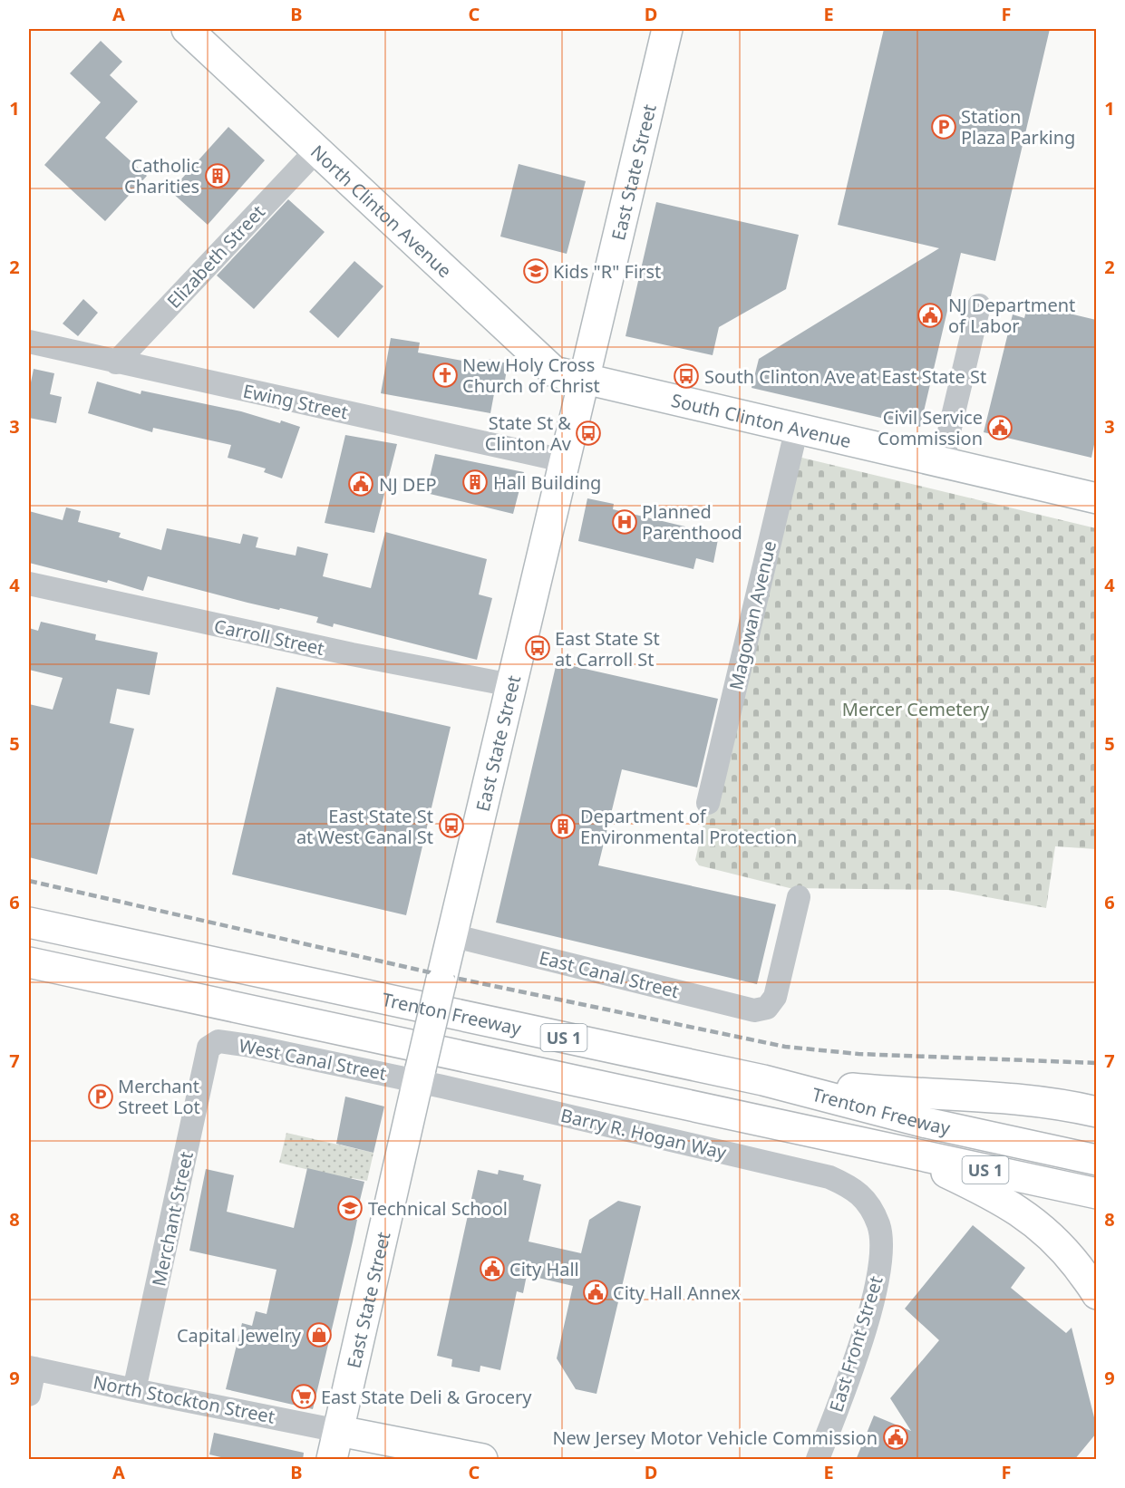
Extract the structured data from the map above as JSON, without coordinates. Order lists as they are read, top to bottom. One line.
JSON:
{"streets":{"main road":["East State Street","North Clinton Avenue","South Clinton Avenue","Trenton Freeway","US 1"],"street":["Elizabeth Street","Ewing Street","Magowan Avenue","Carroll Street","East Canal Street","West Canal Street","Barry R. Hogan Way","Merchant Street","East Front Street","North Stockton Street"]},"crossings":[["East State Street","North Clinton Avenue"],["East State Street","Ewing Street"],["East State Street","South Clinton Avenue"],["East State Street","Carroll Street"],["East State Street","East Canal Street"],["East State Street","West Canal Street"],["East State Street","Barry R. Hogan Way"],["East State Street","North Stockton Street"],["North Clinton Avenue","Elizabeth Street"],["North Clinton Avenue","South Clinton Avenue"],["Elizabeth Street","Ewing Street"],["South Clinton Avenue","Magowan Avenue"],["West Canal Street","Barry R. Hogan Way"],["West Canal Street","Merchant Street"],["Barry R. Hogan Way","East Front Street"],["Merchant Street","North Stockton Street"]],"parks":["Mercer Cemetery"],"places":{"parking":["Station Plaza Parking","Merchant Street Lot"],"building":["Catholic Charities","Hall Building","Department of Environmental Protection"],"school or university":["Kids \"R\" First","Technical School"],"public building":["NJ Department of Labor","Civil Service Commission","NJ DEP","City Hall","City Hall Annex","New Jersey Motor Vehicle Commission"],"church":["New Holy Cross Church of Christ"],"bus stop":["South Clinton Ave at East State St","State St & Clinton Av","East State St at Carroll St","East State St at West Canal St"],"hospital":["Planned Parenthood"],"shop":["Capital Jewelry"],"supermarket":["East State Deli & Grocery"]},"grid":{"columns":["A","B","C","D","E","F"],"rows":["1","2","3","4","5","6","7","8","9"]}}
